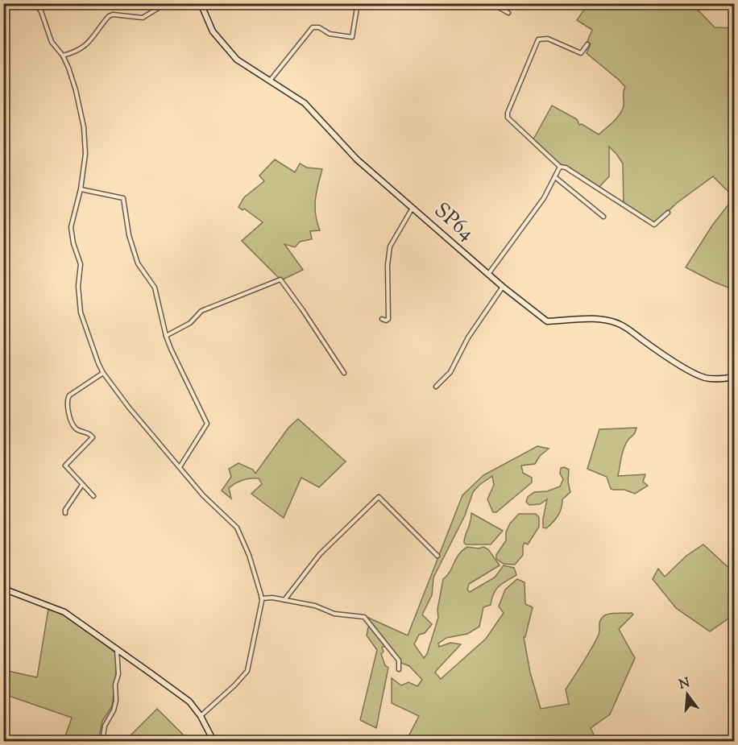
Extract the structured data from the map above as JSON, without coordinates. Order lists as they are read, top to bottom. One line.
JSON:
{"streets":{"street":["SP64"]},"north":"top"}
